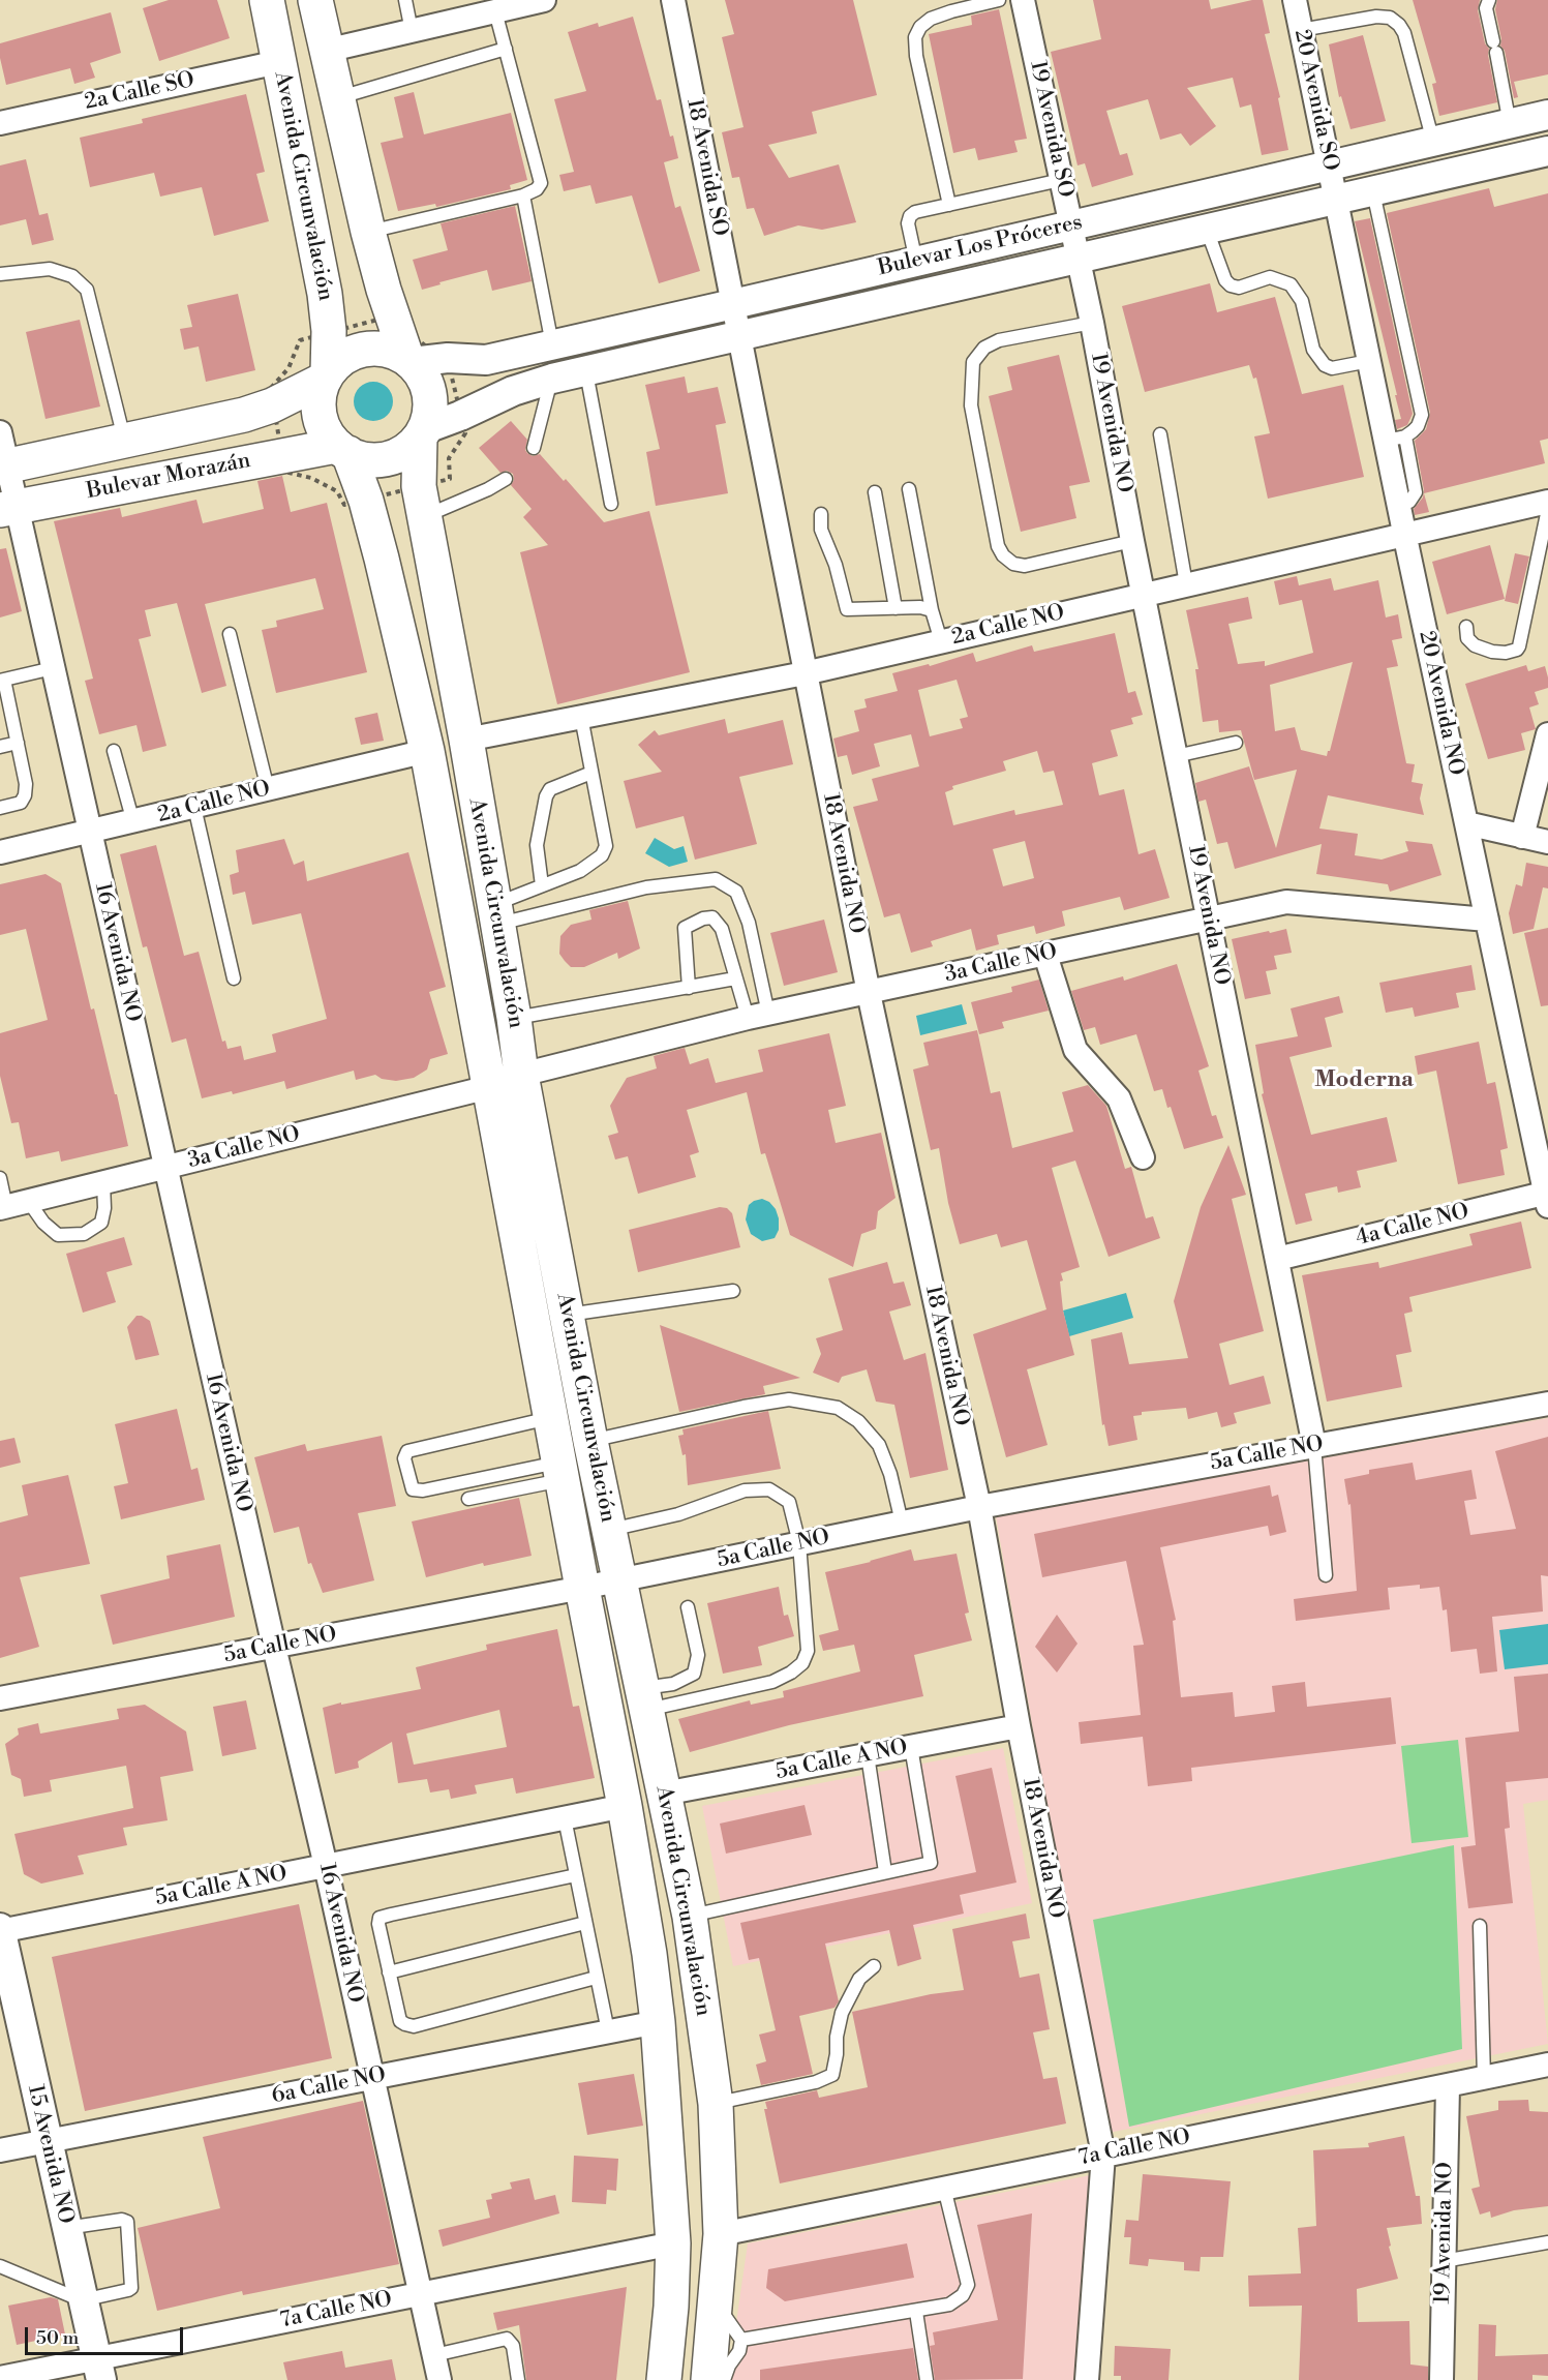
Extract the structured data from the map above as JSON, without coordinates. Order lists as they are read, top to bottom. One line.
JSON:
{"streets":{"main road":["Avenida Circunvalación","Bulevar Morazán"],"street":["2a Calle SO","20 Avenida SO","19 Avenida SO","18 Avenida SO","Bulevar Los Próceres","19 Avenida NO","2a Calle NO","20 Avenida NO","18 Avenida NO","16 Avenida NO","3a Calle NO","4a Calle NO","5a Calle NO","5a Calle A NO","6a Calle NO","7a Calle NO","15 Avenida NO"]},"crossings":[["2a Calle SO","Avenida Circunvalación"],["20 Avenida SO","Bulevar Los Próceres"],["20 Avenida SO","20 Avenida NO"],["19 Avenida SO","Bulevar Los Próceres"],["19 Avenida SO","19 Avenida NO"],["18 Avenida SO","Bulevar Los Próceres"],["18 Avenida SO","18 Avenida NO"],["Avenida Circunvalación","Bulevar Los Próceres"],["Avenida Circunvalación","Bulevar Morazán"],["Avenida Circunvalación","2a Calle NO"],["Avenida Circunvalación","3a Calle NO"],["Avenida Circunvalación","5a Calle NO"],["Avenida Circunvalación","5a Calle A NO"],["Avenida Circunvalación","6a Calle NO"],["Avenida Circunvalación","7a Calle NO"],["Bulevar Los Próceres","19 Avenida NO"],["Bulevar Los Próceres","Bulevar Morazán"],["Bulevar Los Próceres","20 Avenida NO"],["Bulevar Los Próceres","18 Avenida NO"],["19 Avenida NO","2a Calle NO"],["19 Avenida NO","3a Calle NO"],["19 Avenida NO","4a Calle NO"],["19 Avenida NO","5a Calle NO"],["19 Avenida NO","7a Calle NO"],["Bulevar Morazán","16 Avenida NO"],["2a Calle NO","20 Avenida NO"],["2a Calle NO","18 Avenida NO"],["2a Calle NO","16 Avenida NO"],["20 Avenida NO","3a Calle NO"],["20 Avenida NO","4a Calle NO"],["18 Avenida NO","3a Calle NO"],["18 Avenida NO","5a Calle NO"],["18 Avenida NO","5a Calle A NO"],["18 Avenida NO","7a Calle NO"],["16 Avenida NO","3a Calle NO"],["16 Avenida NO","5a Calle NO"],["16 Avenida NO","5a Calle A NO"],["16 Avenida NO","6a Calle NO"],["16 Avenida NO","7a Calle NO"],["5a Calle A NO","15 Avenida NO"],["6a Calle NO","15 Avenida NO"],["7a Calle NO","15 Avenida NO"]],"districts":["Moderna"],"scale_bar":"50 m"}
